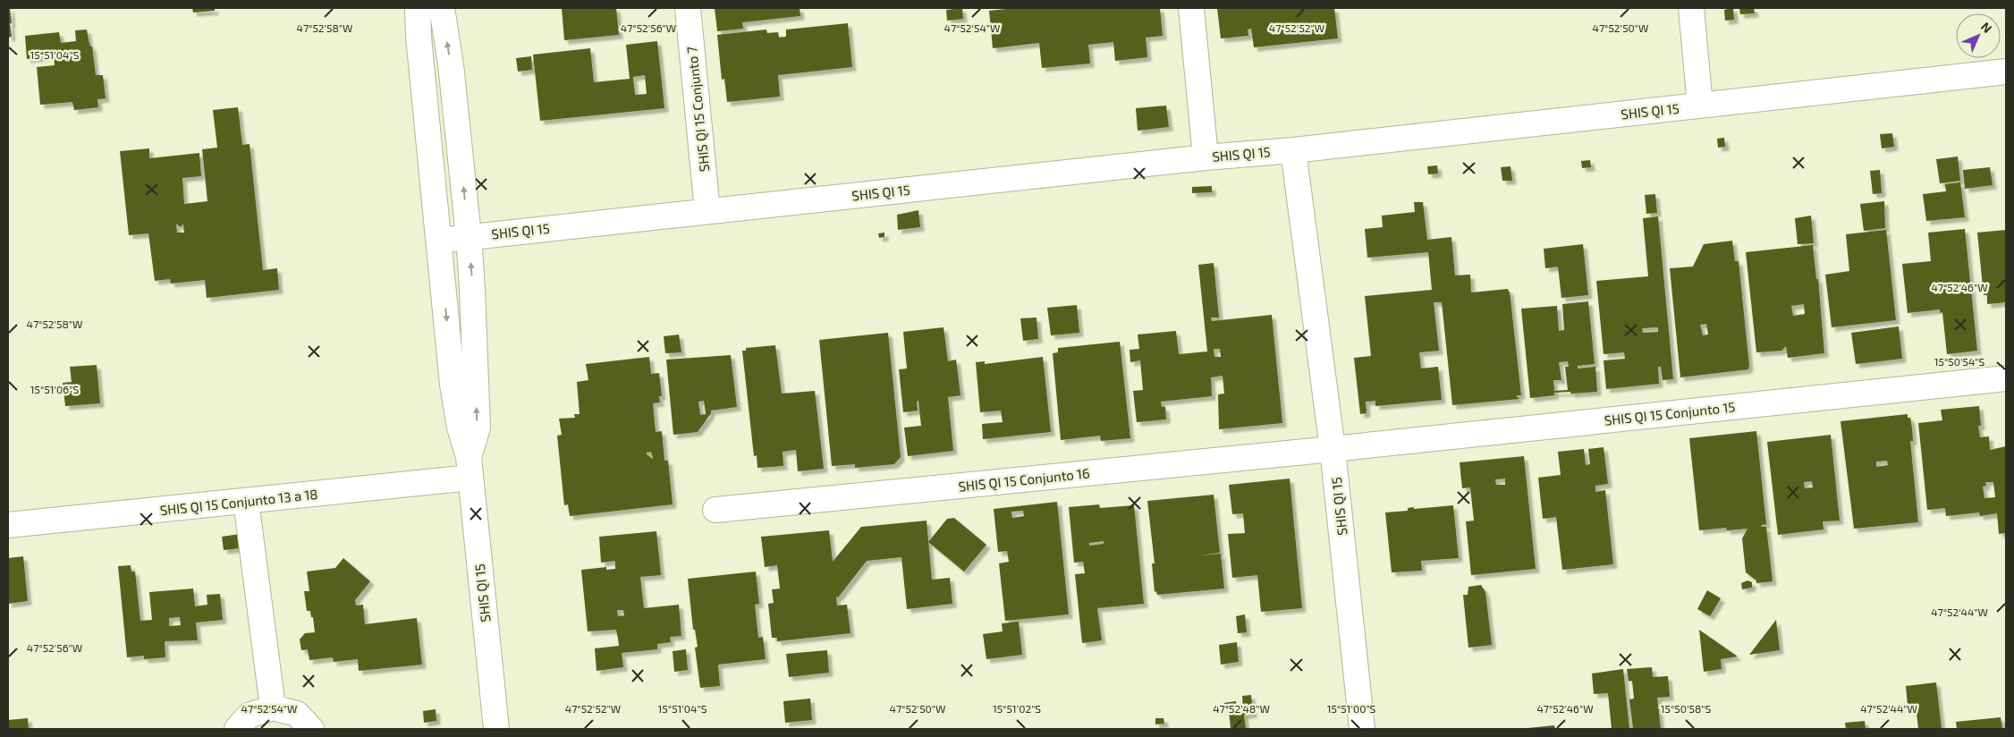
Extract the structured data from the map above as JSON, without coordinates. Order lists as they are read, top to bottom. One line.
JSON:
{"streets":{"street":["SHIS QI 15 Conjunto 7","SHIS QI 15","SHIS QI 15 Conjunto 15","SHIS QI 15 Conjunto 16","SHIS QI 15 Conjunto 13 a 18"]},"crossings":[["SHIS QI 15 Conjunto 7","SHIS QI 15"],["SHIS QI 15","SHIS QI 15 Conjunto 15"],["SHIS QI 15","SHIS QI 15 Conjunto 16"],["SHIS QI 15","SHIS QI 15 Conjunto 13 a 18"],["SHIS QI 15 Conjunto 15","SHIS QI 15 Conjunto 16"]],"north":"top right","coordinates":["47°52'58\"W","47°52'56\"W","47°52'54\"W","47°52'52\"W","47°52'50\"W","15°51'04\"S","47°52'46\"W","15°50'54\"S","15°51'06\"S","47°52'44\"W","47°52'48\"W","15°51'02\"S","15°51'00\"S","15°50'58\"S"]}
